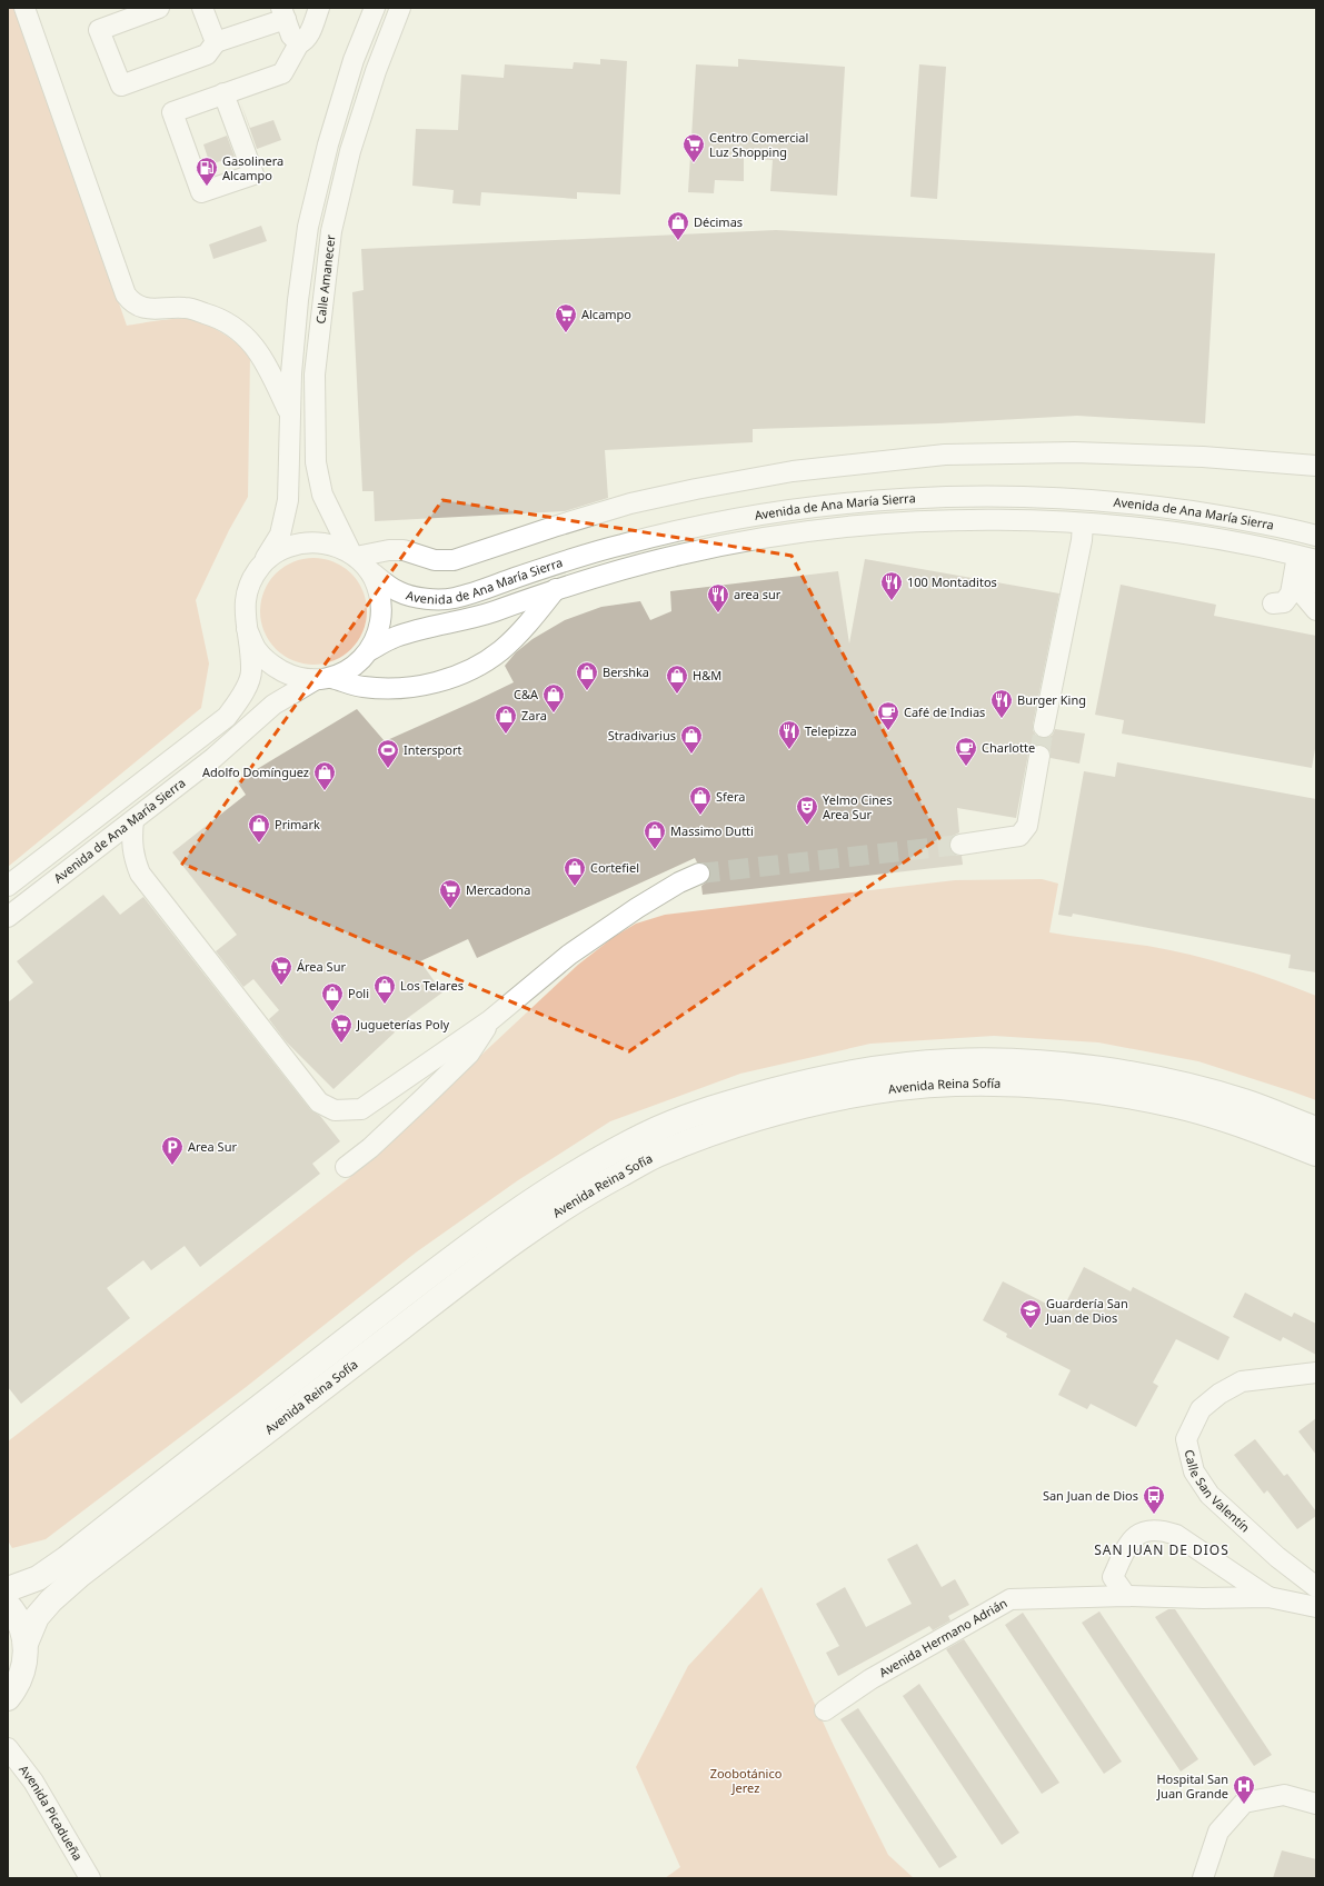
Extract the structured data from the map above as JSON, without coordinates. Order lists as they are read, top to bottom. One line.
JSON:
{"streets":{"main road":["Avenida Reina Sofía"],"street":["Calle Amanecer","Avenida de Ana María Sierra","Calle San Valentín","Avenida Hermano Adrián","Avenida Picadueña"]},"crossings":[["Calle Amanecer","Avenida de Ana María Sierra"]],"districts":["SAN JUAN DE DIOS"],"parks":["Zoobotánico Jerez"],"places":{"supermarket":["Centro Comercial Luz Shopping","Alcampo","Mercadona","Área Sur","Jugueterías Poly"],"fuel station":["Gasolinera Alcampo"],"shop":["Décimas","Bershka","H&M","C&A","Zara","Stradivarius","Adolfo Domínguez","Sfera","Primark","Massimo Dutti","Cortefiel","Los Telares","Poli"],"restaurant":["100 Montaditos","area sur","Burger King","Telepizza"],"cafe":["Café de Indias","Charlotte"],"sports":["Intersport"],"theatre":["Yelmo Cines Area Sur"],"parking":["Area Sur"],"school or university":["Guardería San Juan de Dios"],"bus stop":["San Juan de Dios"],"hospital":["Hospital San Juan Grande"]}}
